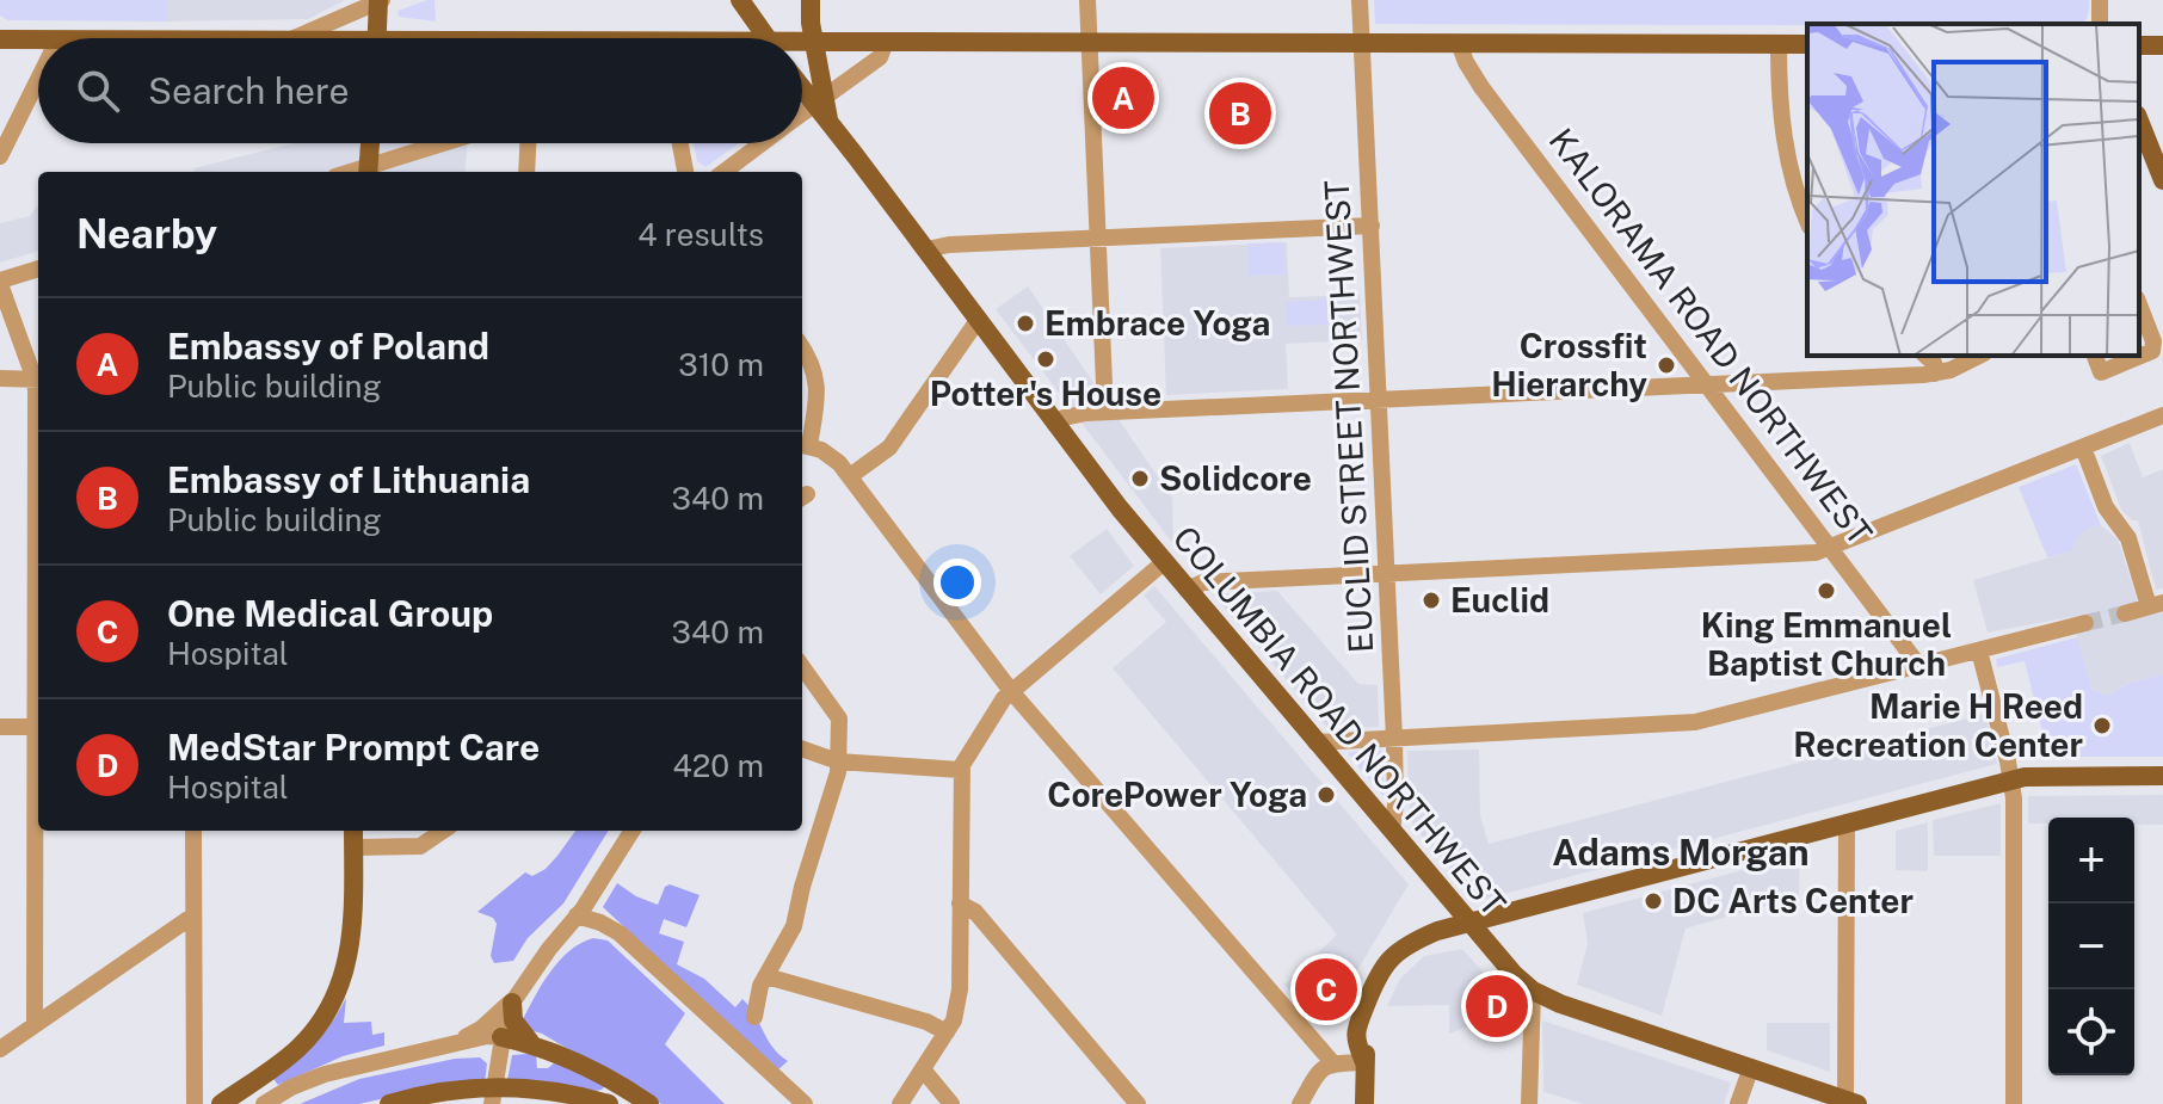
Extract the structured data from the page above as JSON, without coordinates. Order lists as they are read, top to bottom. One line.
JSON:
{"streets":{"main road":["COLUMBIA ROAD NORTHWEST"],"street":["KALORAMA ROAD NORTHWEST","EUCLID STREET NORTHWEST"]},"crossings":[["EUCLID STREET NORTHWEST","COLUMBIA ROAD NORTHWEST"]],"districts":["Adams Morgan"],"places":["Embrace Yoga","Potter's House","Crossfit Hierarchy","Solidcore","King Emmanuel Baptist Church","Euclid","Marie H Reed Recreation Center","CorePower Yoga","DC Arts Center"],"page":{"search":"Search here","pins":["A","B","C","D"],"heading":["Nearby","4 results"],"list":[{"mark":"A","name":"Embassy of Poland","note":"Public building","value":"310 m"},{"mark":"B","name":"Embassy of Lithuania","note":"Public building","value":"340 m"},{"mark":"C","name":"One Medical Group","note":"Hospital","value":"340 m"},{"mark":"D","name":"MedStar Prompt Care","note":"Hospital","value":"420 m"}],"map_buttons":["+","−"]}}
